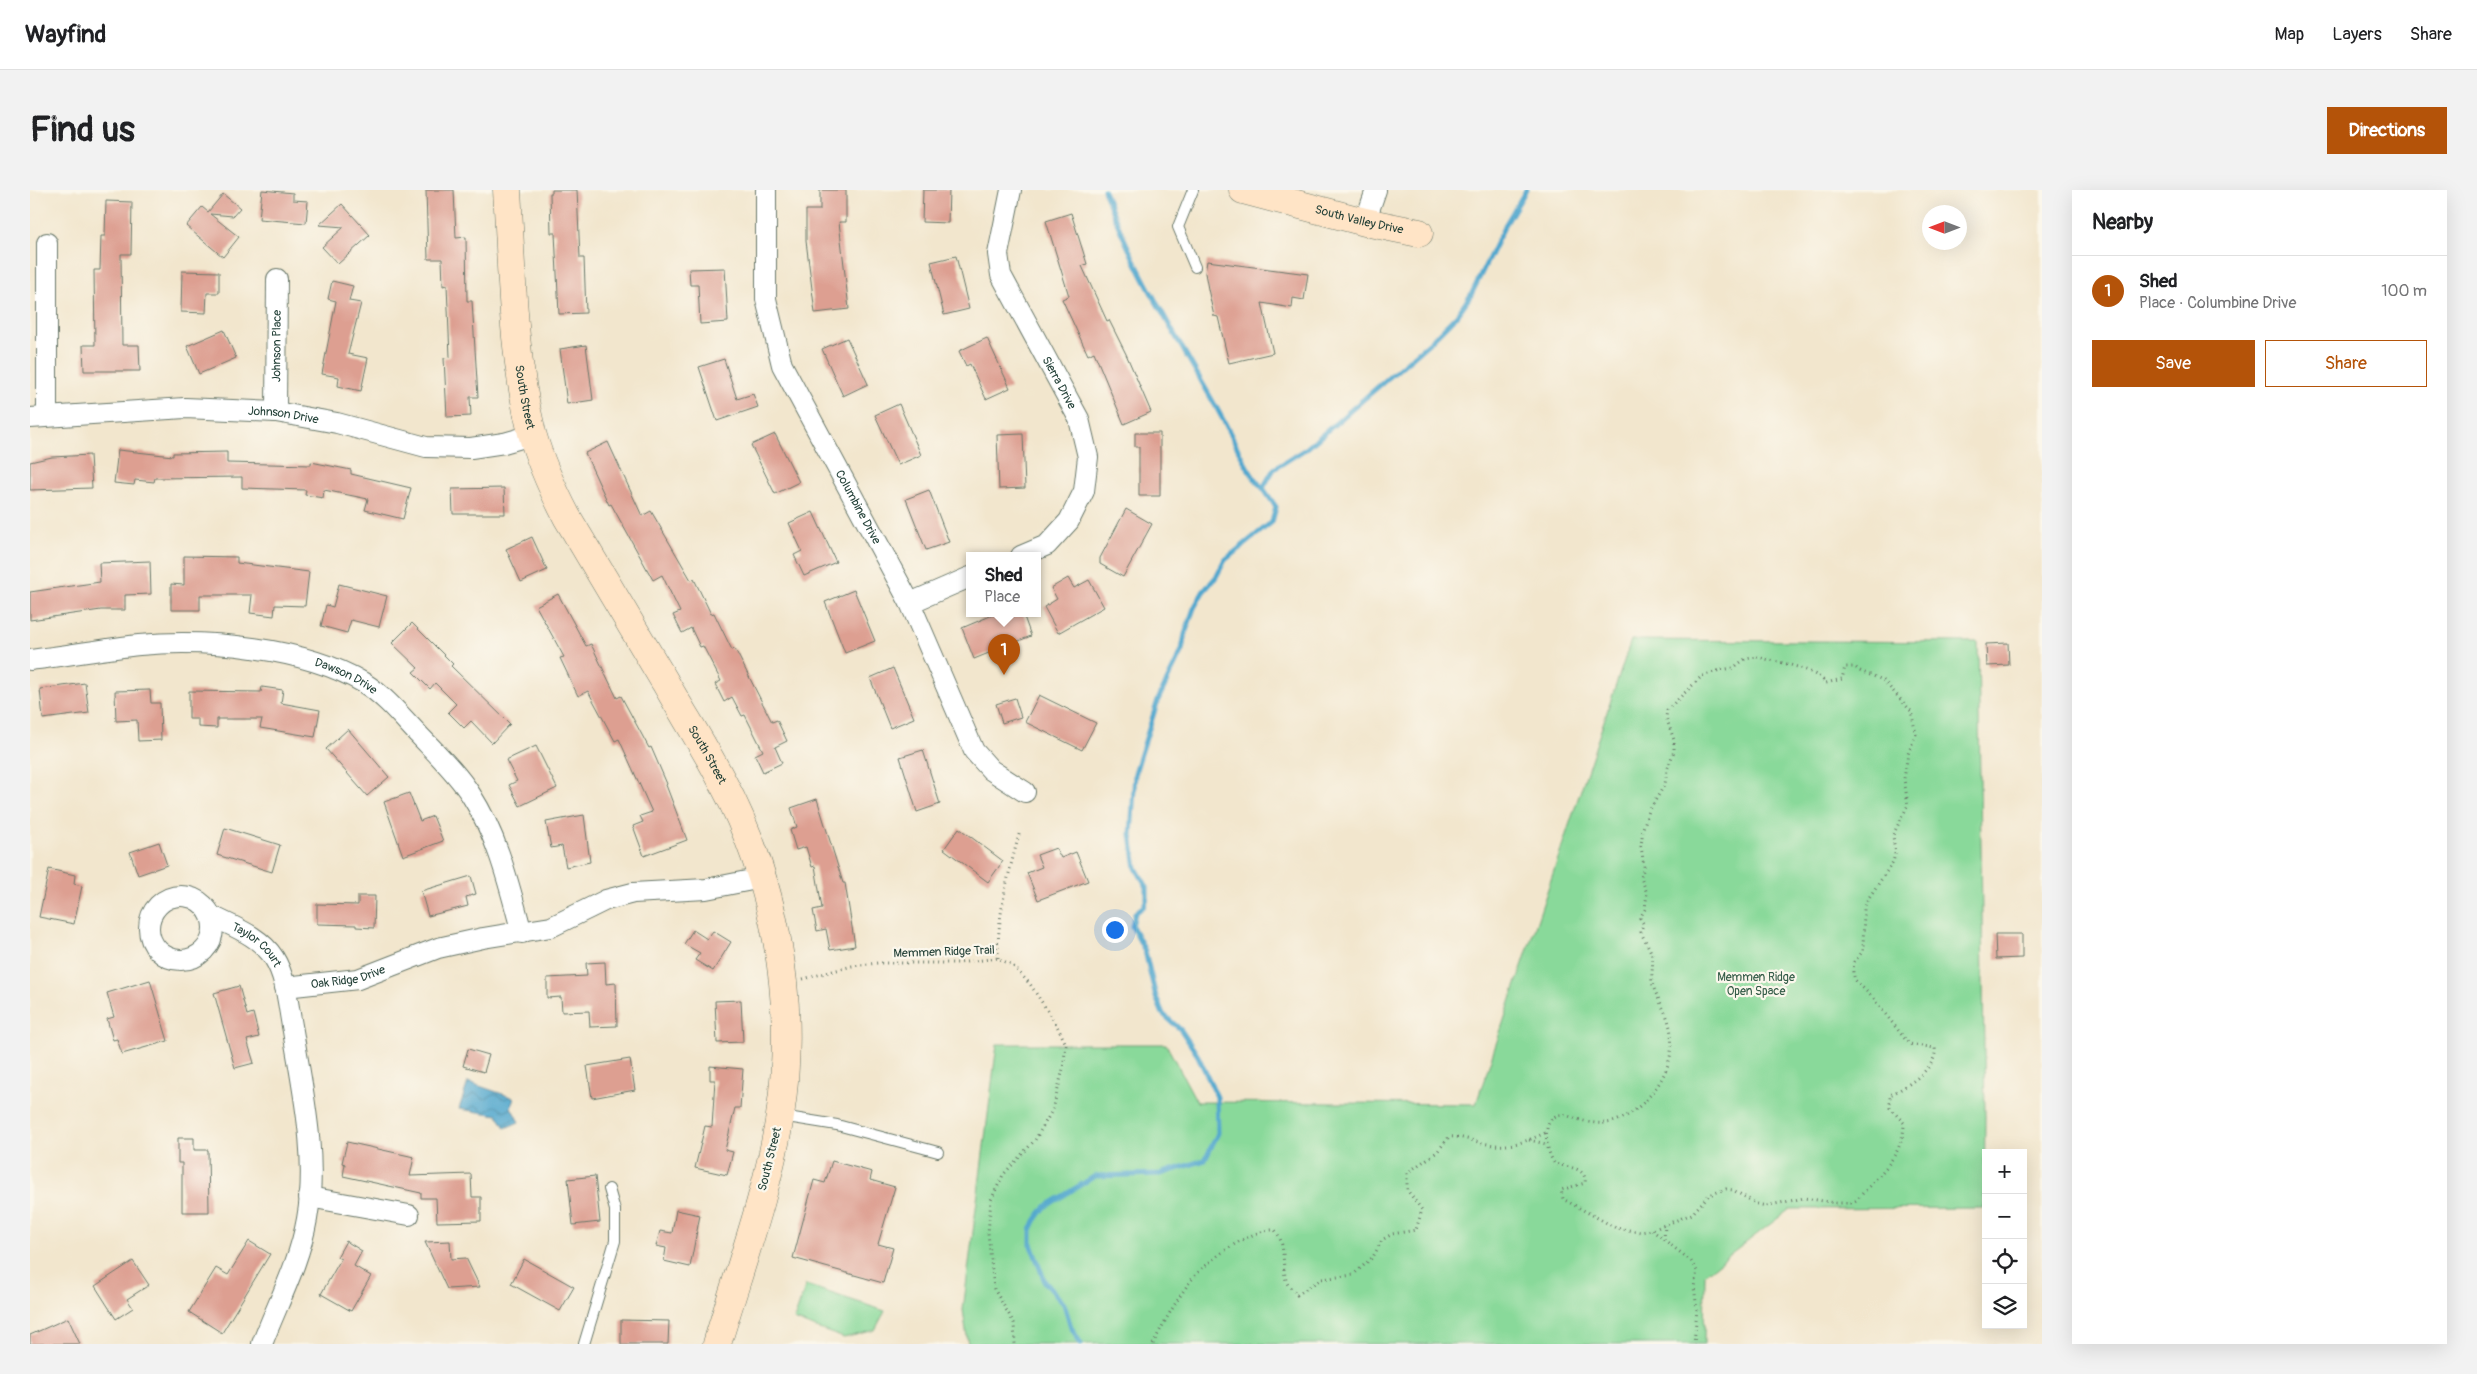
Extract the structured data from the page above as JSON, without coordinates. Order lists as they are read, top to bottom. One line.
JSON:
{"streets":{"street":["South Valley Drive","Johnson Place","Sierra Drive","South Street","Johnson Drive","Columbine Drive","Dawson Drive","Taylor Court","Oak Ridge Drive"],"path":["Memmen Ridge Trail"]},"crossings":[["Johnson Place","Johnson Drive"],["South Street","Johnson Drive"],["South Street","Memmen Ridge Trail"],["South Street","Oak Ridge Drive"],["Dawson Drive","Oak Ridge Drive"],["Taylor Court","Oak Ridge Drive"]],"parks":["Memmen Ridge Open Space"],"north":"left","page":{"header":"Wayfind","nav":["Map","Layers","Share"],"buttons":["Directions",["Save","Share"]],"title":"Find us","heading":"Nearby","list":[{"mark":"1","name":"Shed","note":"Place · Columbine Drive","value":"100 m"}],"popup":["Shed","Place"],"pins":"1","map_buttons":["+","−"]}}
